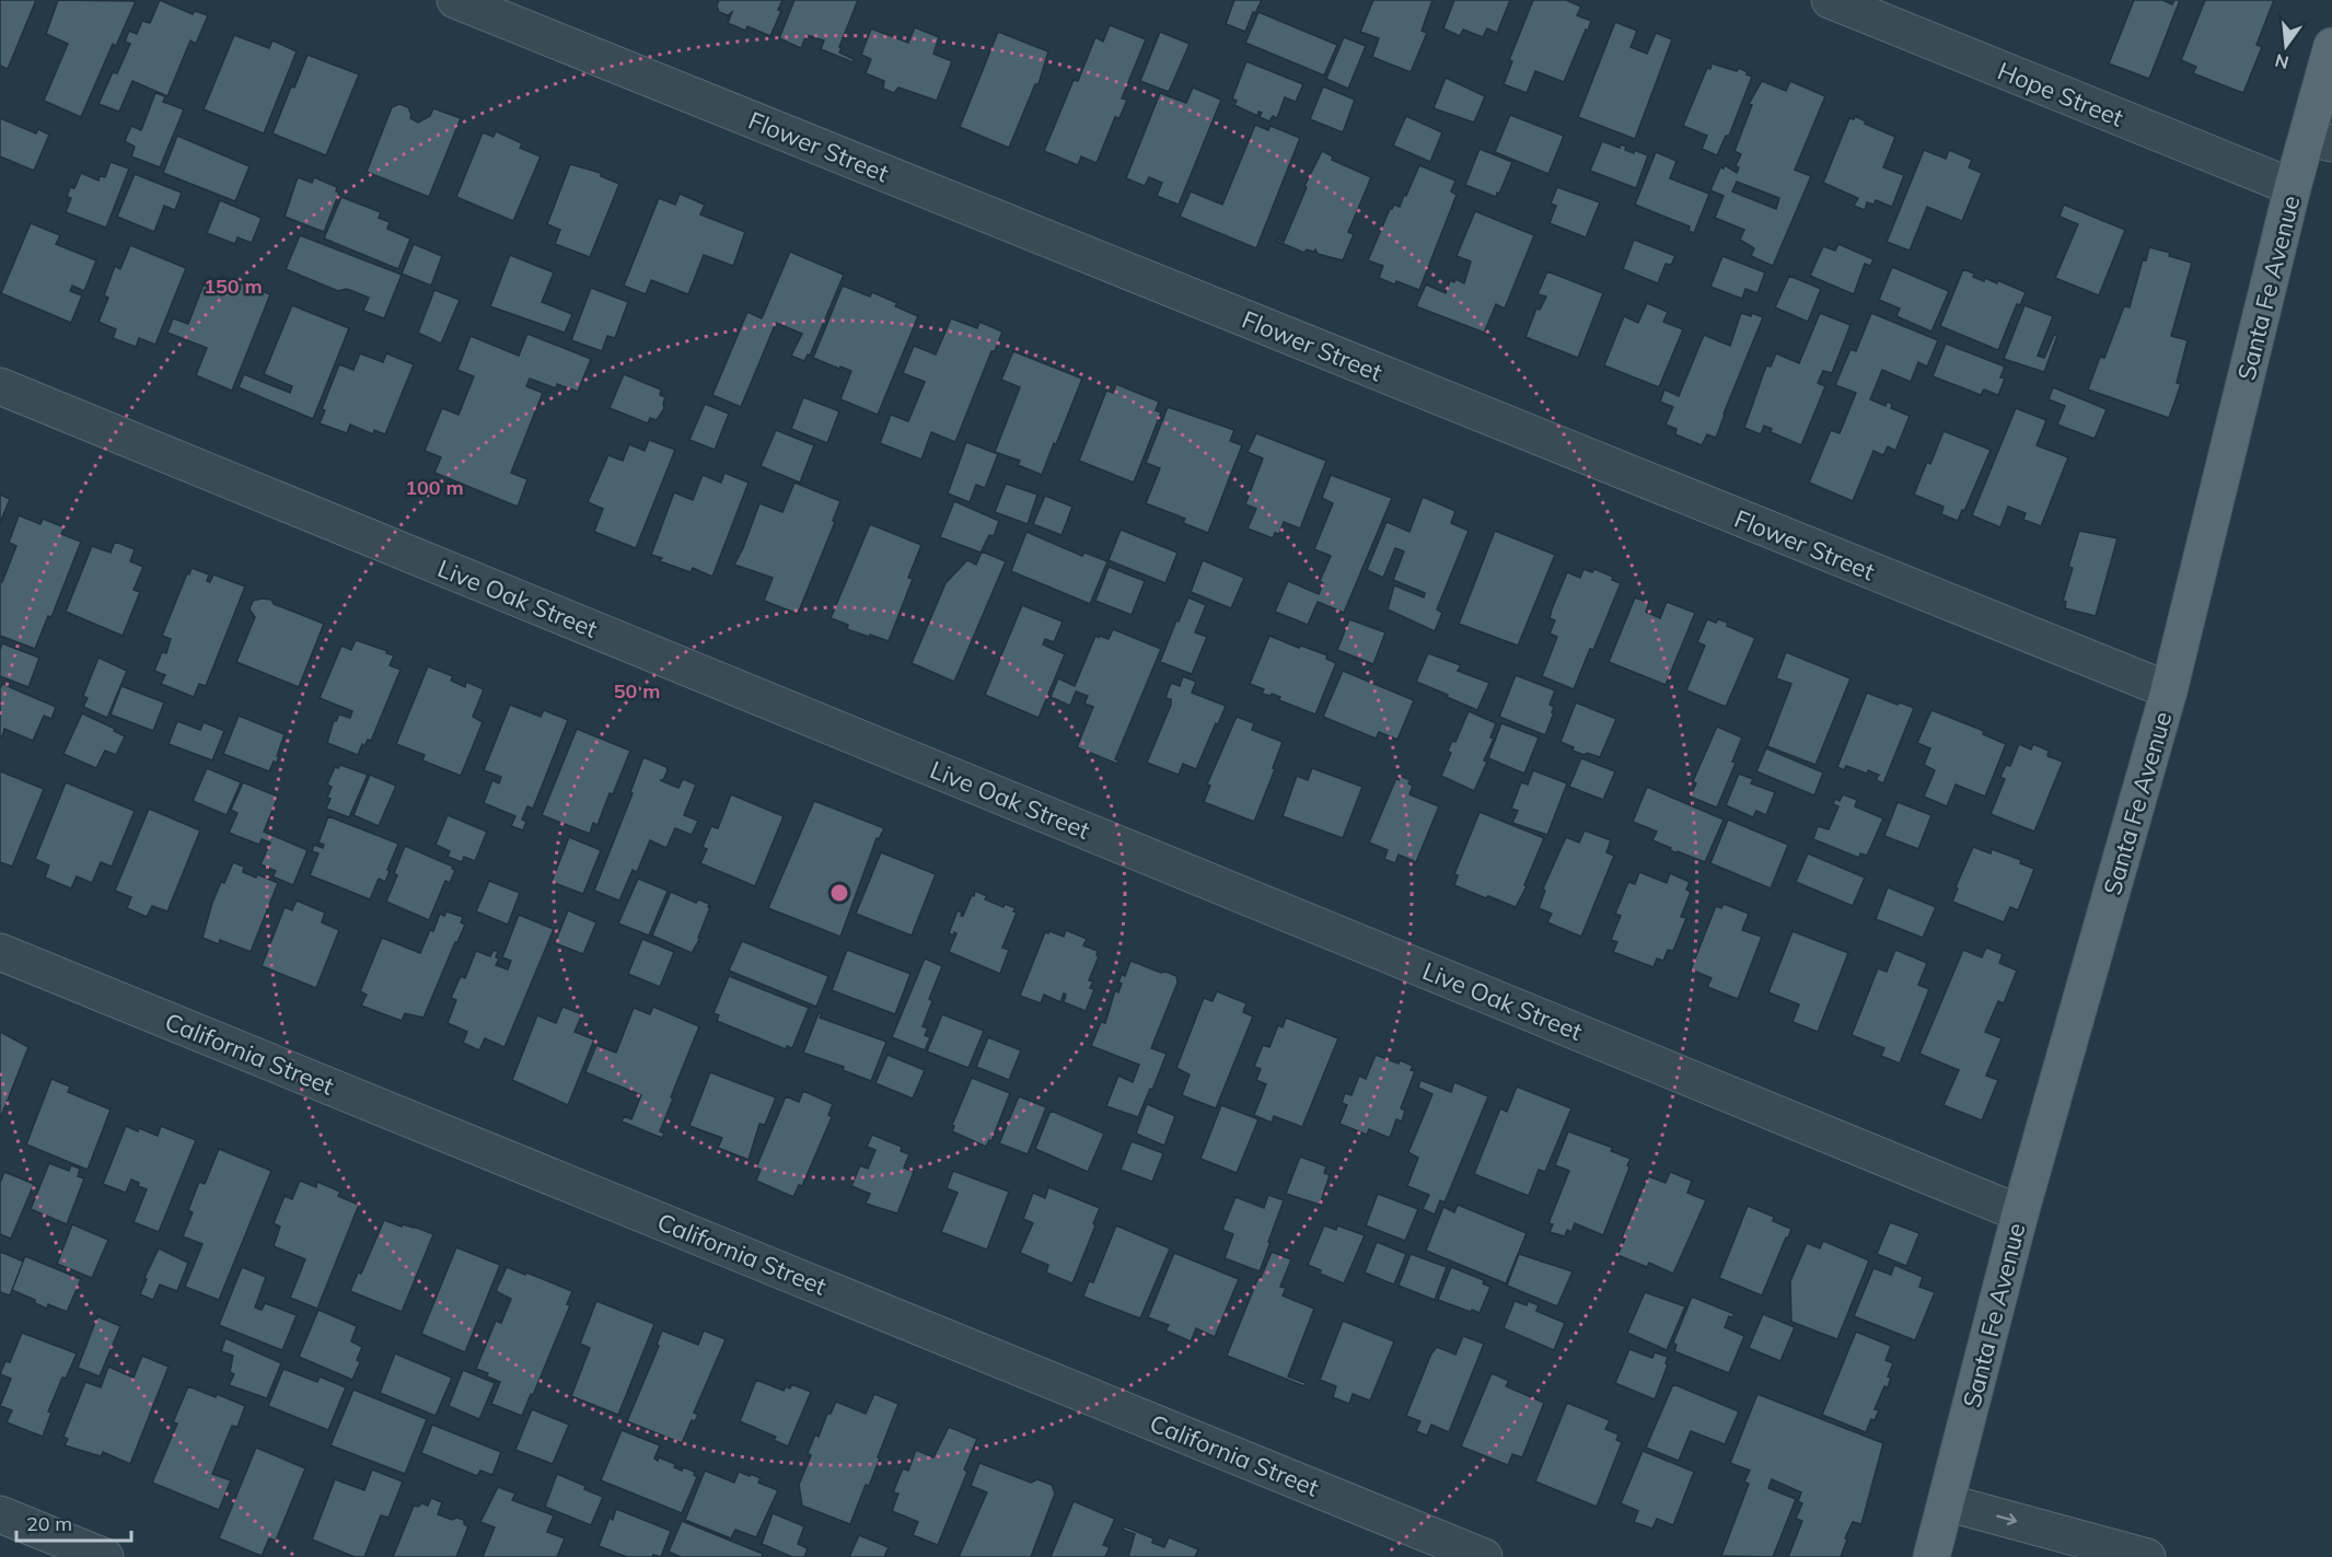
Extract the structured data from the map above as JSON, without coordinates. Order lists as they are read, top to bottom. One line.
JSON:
{"streets":{"main road":["Santa Fe Avenue"],"street":["Hope Street","Flower Street","Live Oak Street","California Street"]},"crossings":[["Hope Street","Santa Fe Avenue"],["Flower Street","Santa Fe Avenue"],["Santa Fe Avenue","Live Oak Street"]],"scale_bar":"20 m","north":"bottom","rings":["150 m","100 m","50 m"]}
